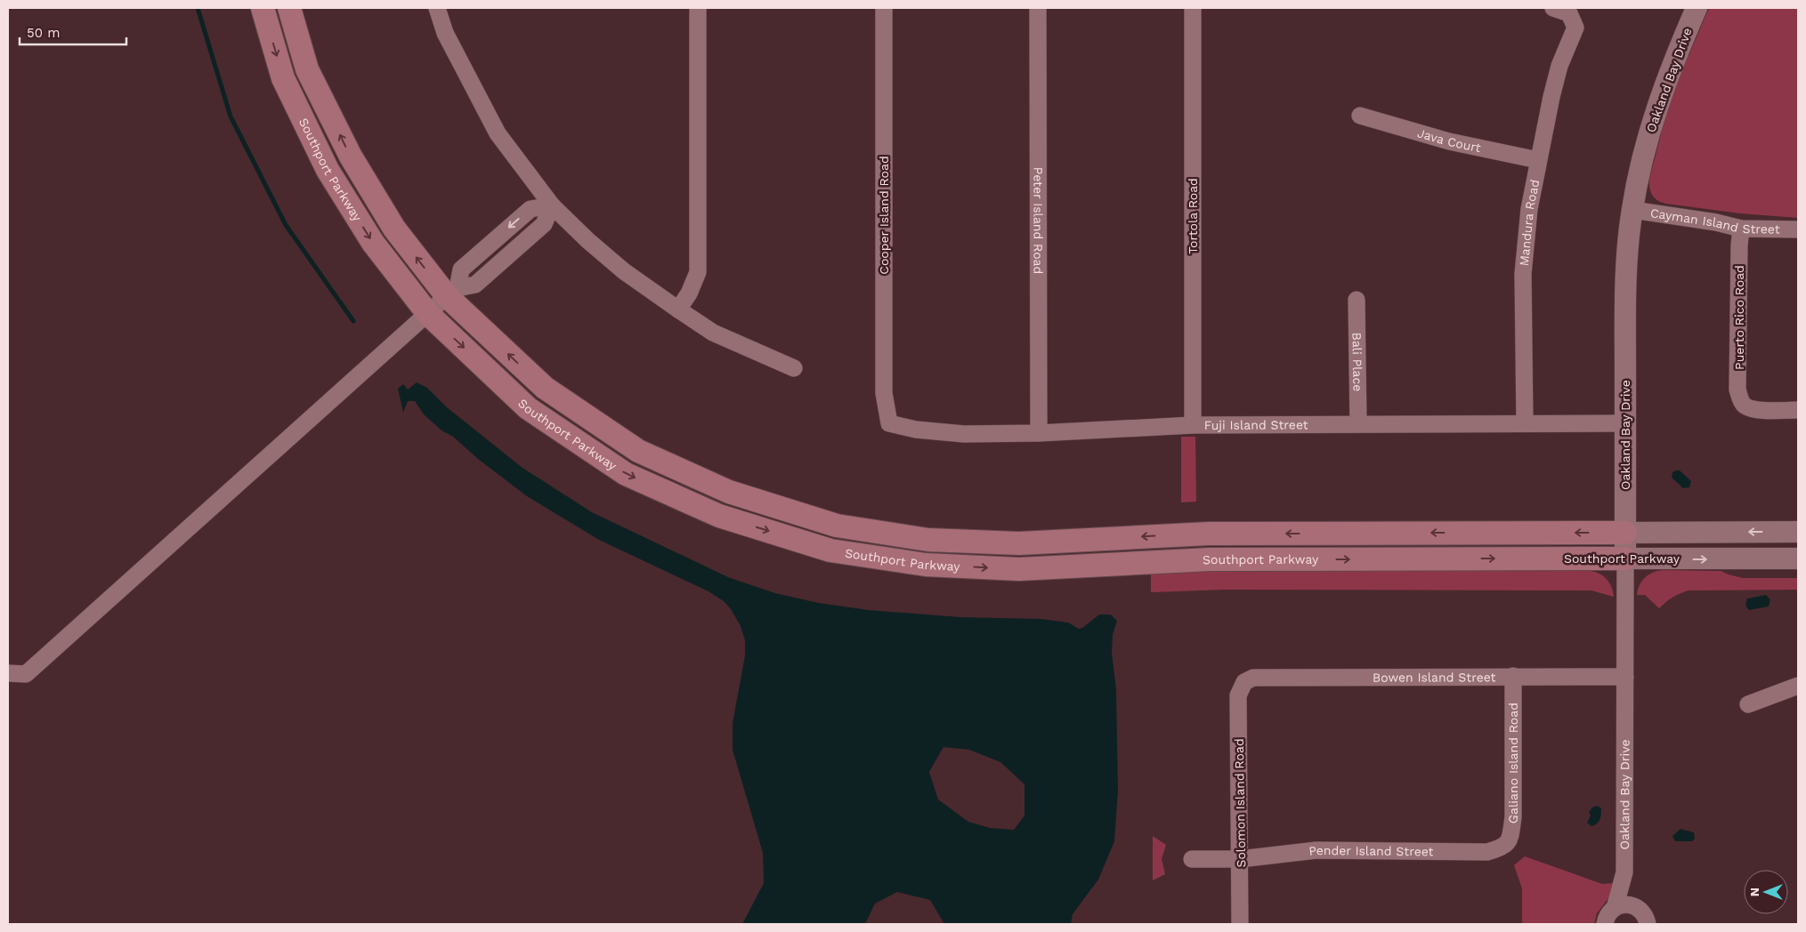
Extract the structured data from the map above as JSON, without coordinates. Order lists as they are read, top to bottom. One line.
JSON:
{"streets":{"main road":["Southport Parkway"],"street":["Oakland Bay Drive","Java Court","Cooper Island Road","Tortola Road","Peter Island Road","Cayman Island Street","Mandura Road","Puerto Rico Road","Bali Place","Fuji Island Street","Bowen Island Street","Galiano Island Road","Solomon Island Road","Pender Island Street"]},"crossings":[["Oakland Bay Drive","Southport Parkway"],["Oakland Bay Drive","Cayman Island Street"],["Oakland Bay Drive","Fuji Island Street"],["Oakland Bay Drive","Bowen Island Street"],["Java Court","Mandura Road"],["Cooper Island Road","Fuji Island Street"],["Tortola Road","Fuji Island Street"],["Peter Island Road","Fuji Island Street"],["Cayman Island Street","Puerto Rico Road"],["Mandura Road","Fuji Island Street"],["Bali Place","Fuji Island Street"],["Bowen Island Street","Galiano Island Road"],["Bowen Island Street","Solomon Island Road"],["Galiano Island Road","Pender Island Street"],["Solomon Island Road","Pender Island Street"]],"scale_bar":"50 m","north":"left"}
